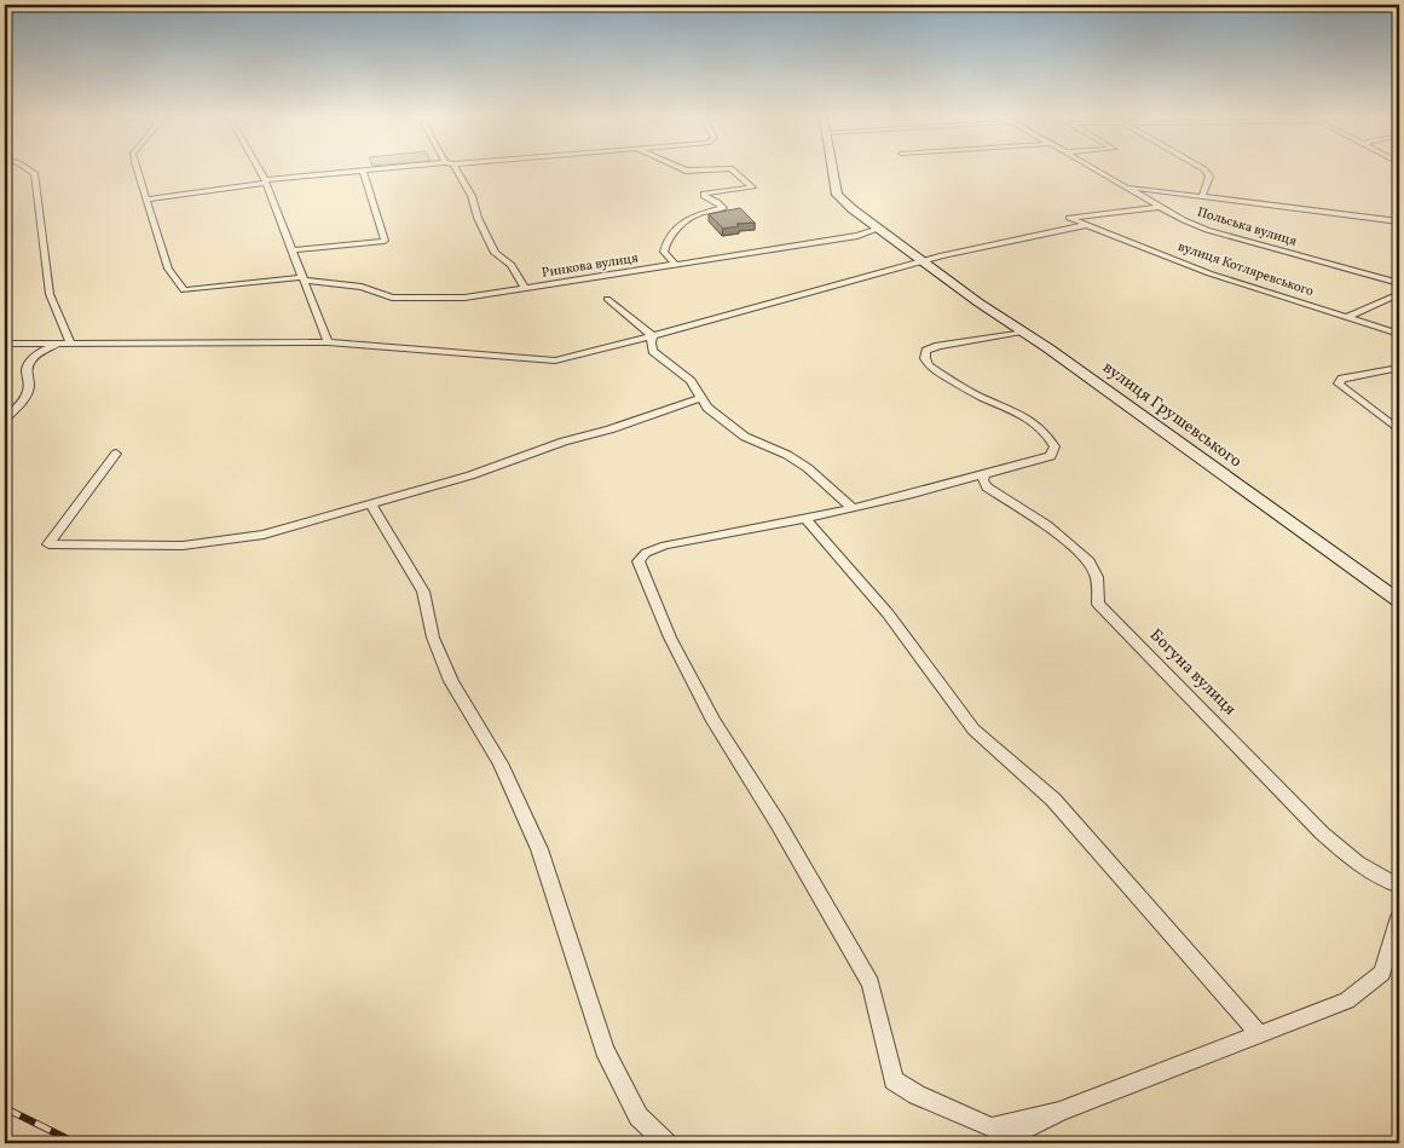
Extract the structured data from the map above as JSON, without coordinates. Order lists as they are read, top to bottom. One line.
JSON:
{"streets":{"main road":["вулиця Грушевського"],"street":["Польська вулиця","Ринкова вулиця","вулиця Котляревського","Богуна вулиця"]},"crossings":[["Ринкова вулиця","вулиця Грушевського"]]}
